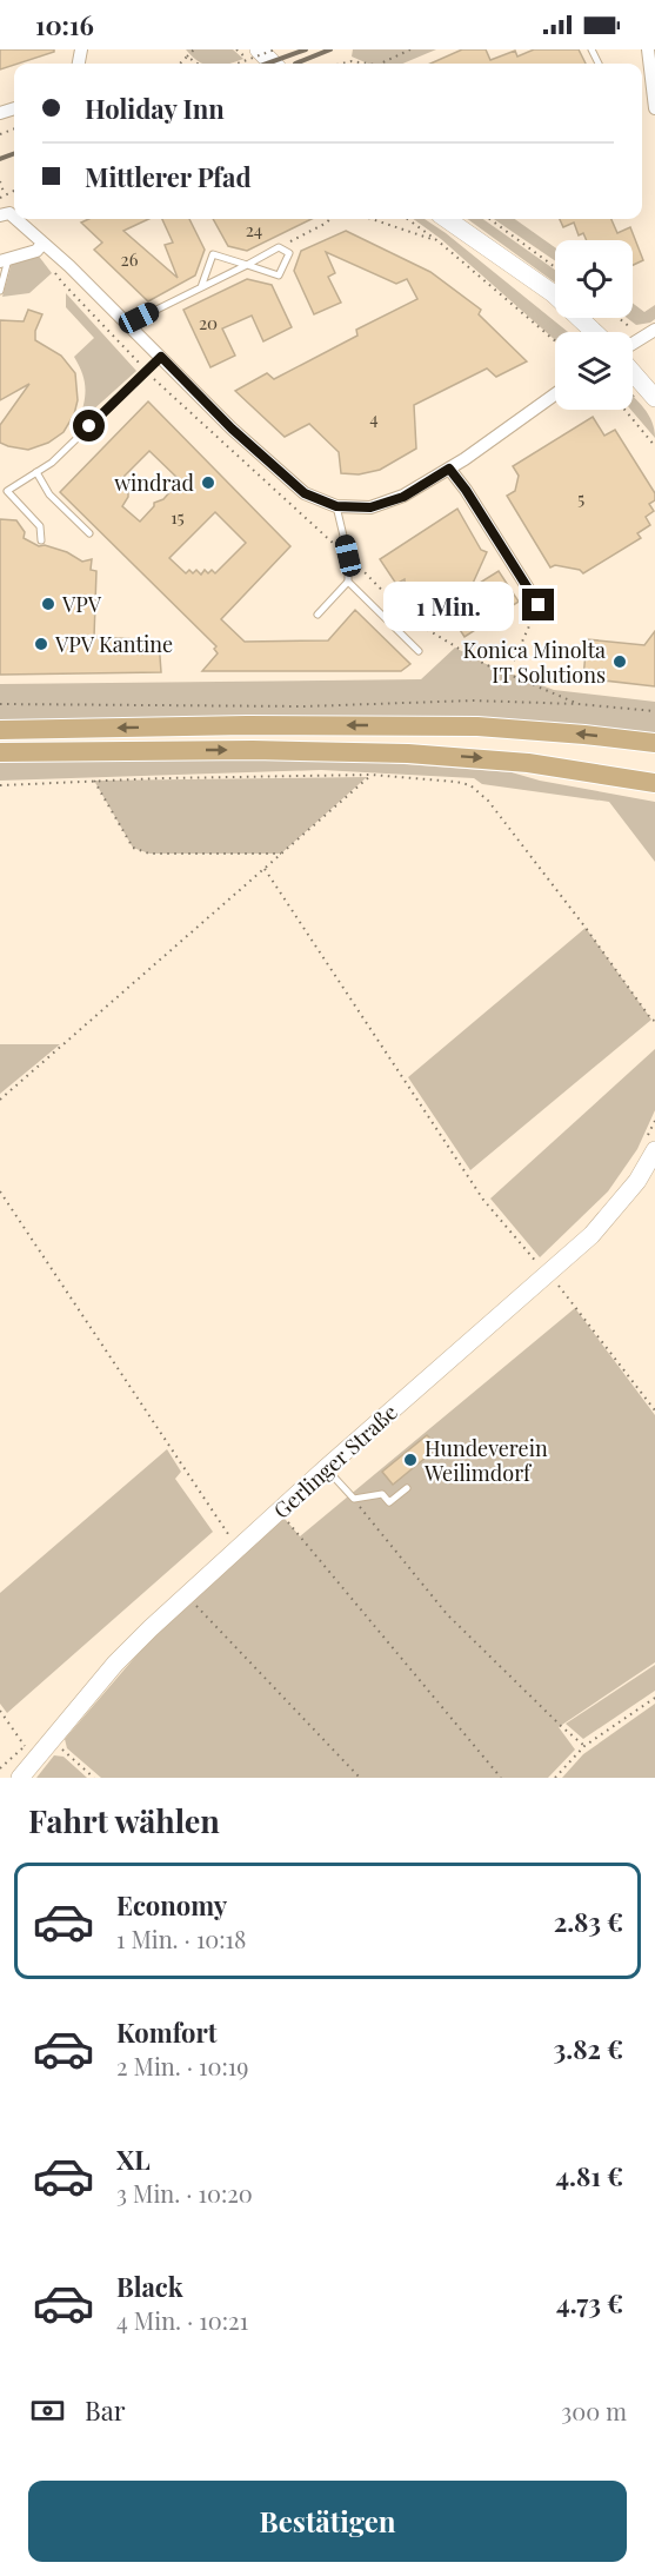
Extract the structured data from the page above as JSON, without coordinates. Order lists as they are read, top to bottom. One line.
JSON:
{"streets":{"main road":["Gerlinger Straße"]},"places":["windrad","VPV","VPV Kantine","Konica Minolta IT Solutions","Hundeverein Weilimdorf"],"house_numbers":["24","26","20","4","5","15"],"page":{"status":"10:16","banner":["Holiday Inn","Mittlerer Pfad"],"bubble":"1 Min.","heading":"Fahrt wählen","list":[{"name":"Economy","note":"1 Min. · 10:18","value":"2.83 €"},{"name":"Komfort","note":"2 Min. · 10:19","value":"3.82 €"},{"name":"XL","note":"3 Min. · 10:20","value":"4.81 €"},{"name":"Black","note":"4 Min. · 10:21","value":"4.73 €"}],"pay":["Bar","300 m"],"buttons":"Bestätigen"}}
